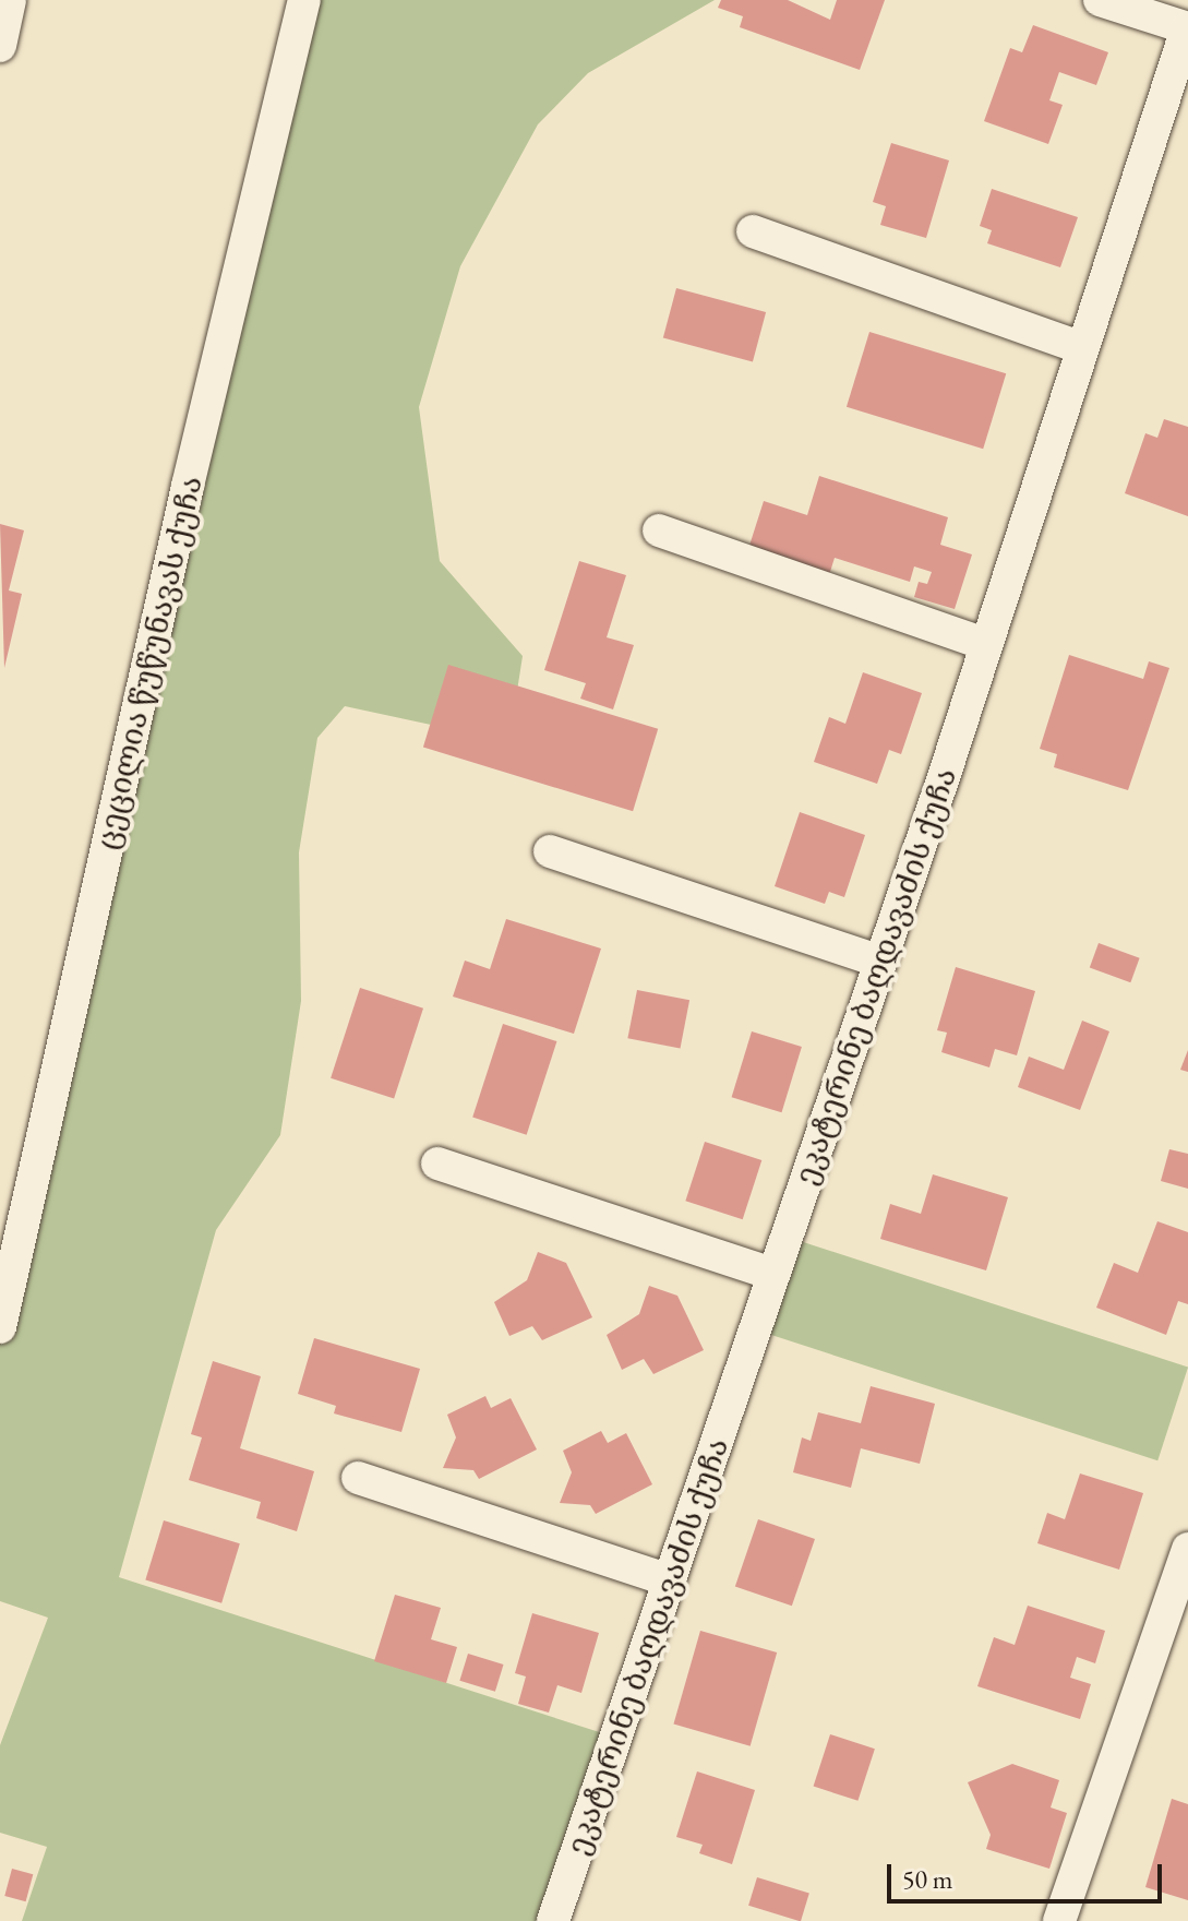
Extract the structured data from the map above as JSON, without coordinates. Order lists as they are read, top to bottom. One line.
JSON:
{"streets":{"street":["ცეცილია წუწუნავას ქუჩა","ეკატერინე ბაღდავაძის ქუჩა"]},"scale_bar":"50 m"}
